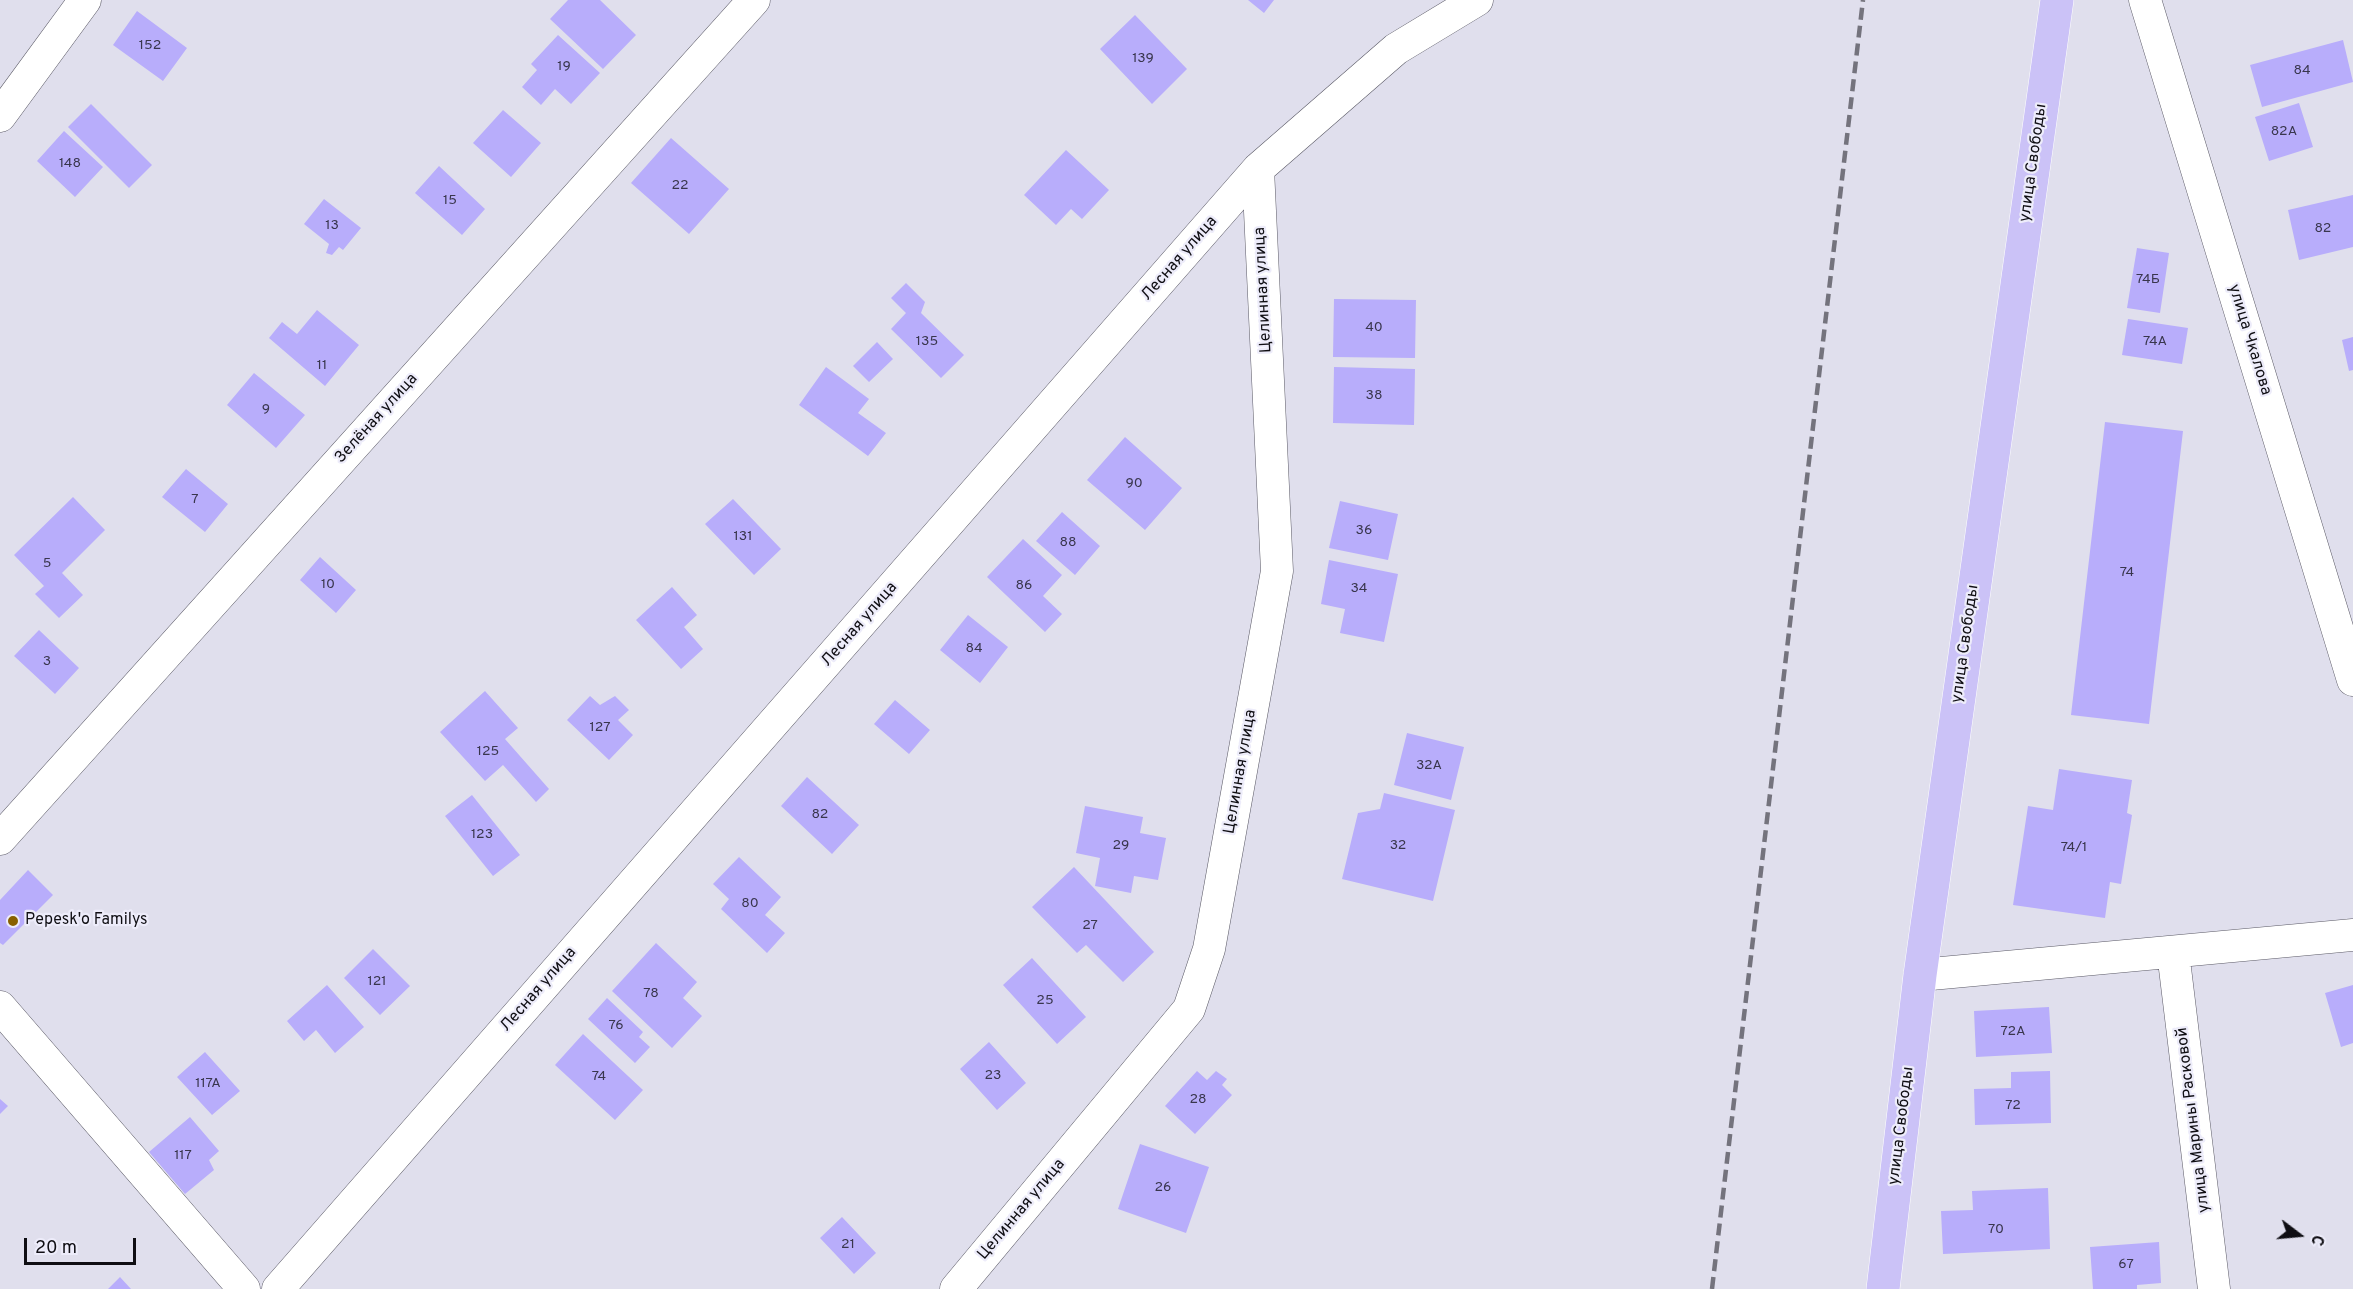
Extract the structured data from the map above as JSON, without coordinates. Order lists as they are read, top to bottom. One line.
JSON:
{"streets":{"main road":["улица Свободы"],"street":["Лесная улица","Целинная улица","улица Чкалова","Зелёная улица","улица Марины Расковой"]},"crossings":[["Лесная улица","Целинная улица"]],"places":["Pepesk'o Familys"],"house_numbers":["152","139","19","84","82А","148","22","15","13","82","74Б","40","135","74А","11","38","9","90","7","36","131","88","5","74","10","86","34","84","3","127","125","32А","82","123","29","32","74/1","80","27","121","78","25","76","72А","23","74","117А","28","72","117","26","70","21","67"],"scale_bar":"20 m","north":"right"}
